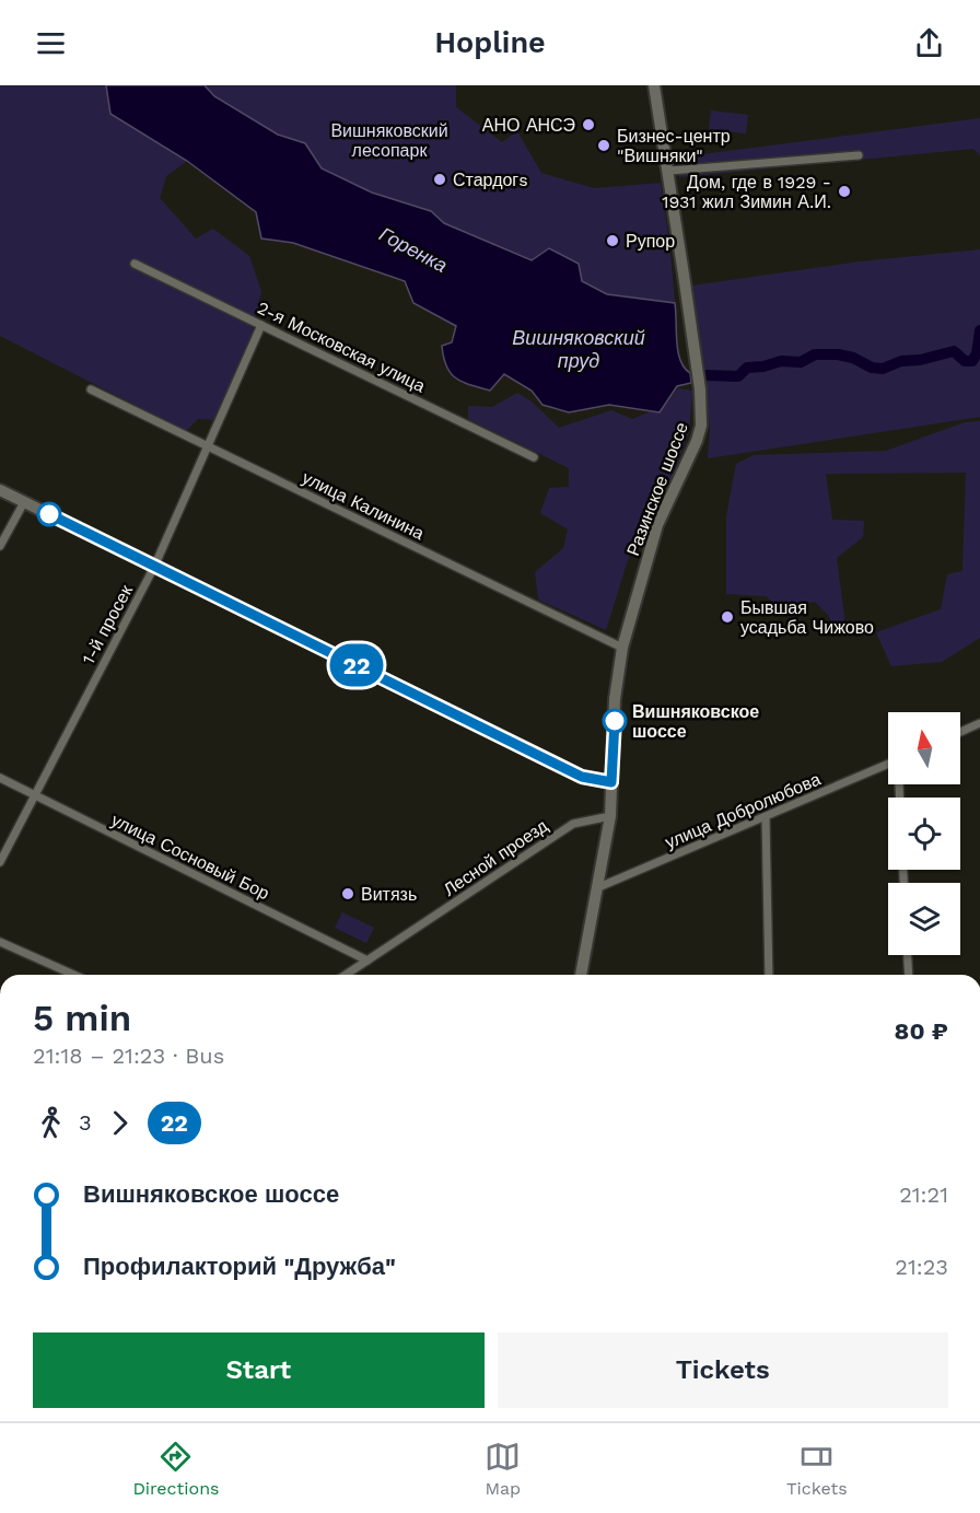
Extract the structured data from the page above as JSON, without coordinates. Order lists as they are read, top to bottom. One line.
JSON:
{"streets":{"main road":["Разинское шоссе"],"street":["2-я Московская улица","улица Калинина","1-й просек","улица Добролюбова","улица Сосновый Бор","Лесной проезд"]},"crossings":[["2-я Московская улица","1-й просек"],["Разинское шоссе","улица Калинина"],["Разинское шоссе","улица Добролюбова"],["Разинское шоссе","Лесной проезд"],["улица Калинина","1-й просек"],["1-й просек","улица Сосновый Бор"],["улица Сосновый Бор","Лесной проезд"]],"water":["Горенка","Вишняковский пруд"],"parks":["Вишняковский лесопарк"],"places":["АНО АНСЭ","Бизнес-центр \"Вишняки\"","Стардогs","Дом, где в 1929 - 1931 жил Зимин А.И.","Рупор","Бывшая усадьба Чижово","Вишняковское шоссе","Витязь"],"lines":["bus line 22"],"north":"top","page":{"header":"Hopline","on_map":"22","heading":["5 min","21:18 – 21:23 · Bus","80 ₽"],"legs":["3","22"],"list":[{"name":"Вишняковское шоссе","value":"21:21"},{"name":"Профилакторий \"Дружба\"","value":"21:23"}],"buttons":["Start","Tickets"],"tabs":["Directions","Map","Tickets"]}}
